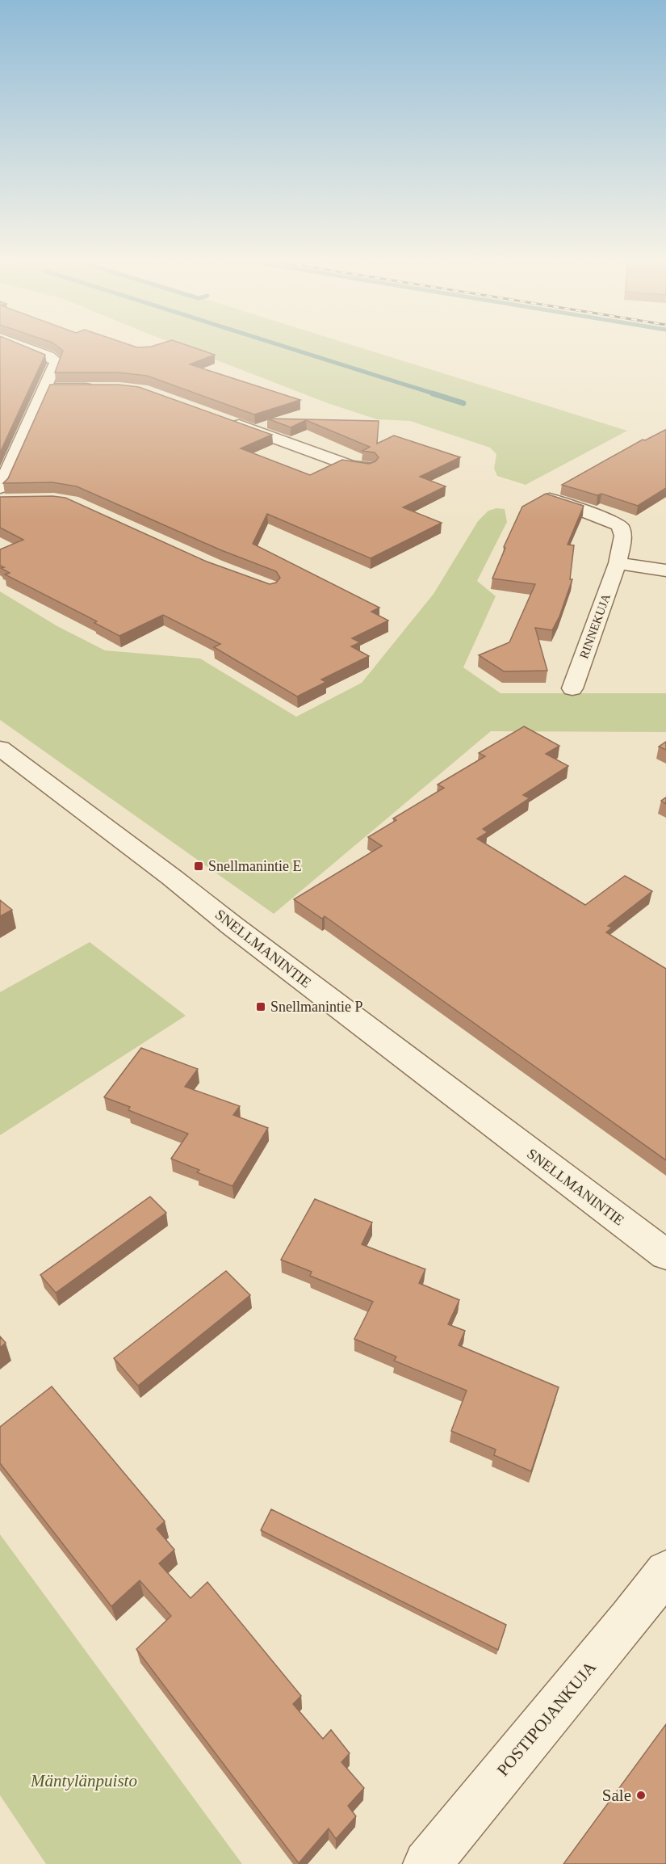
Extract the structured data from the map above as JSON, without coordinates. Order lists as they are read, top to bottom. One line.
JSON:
{"streets":{"street":["RINNEKUJA","SNELLMANINTIE","POSTIPOJANKUJA"]},"parks":["Mäntylänpuisto"],"places":{"transit":["Snellmanintie E","Snellmanintie P"],"other":["Sale"]}}
